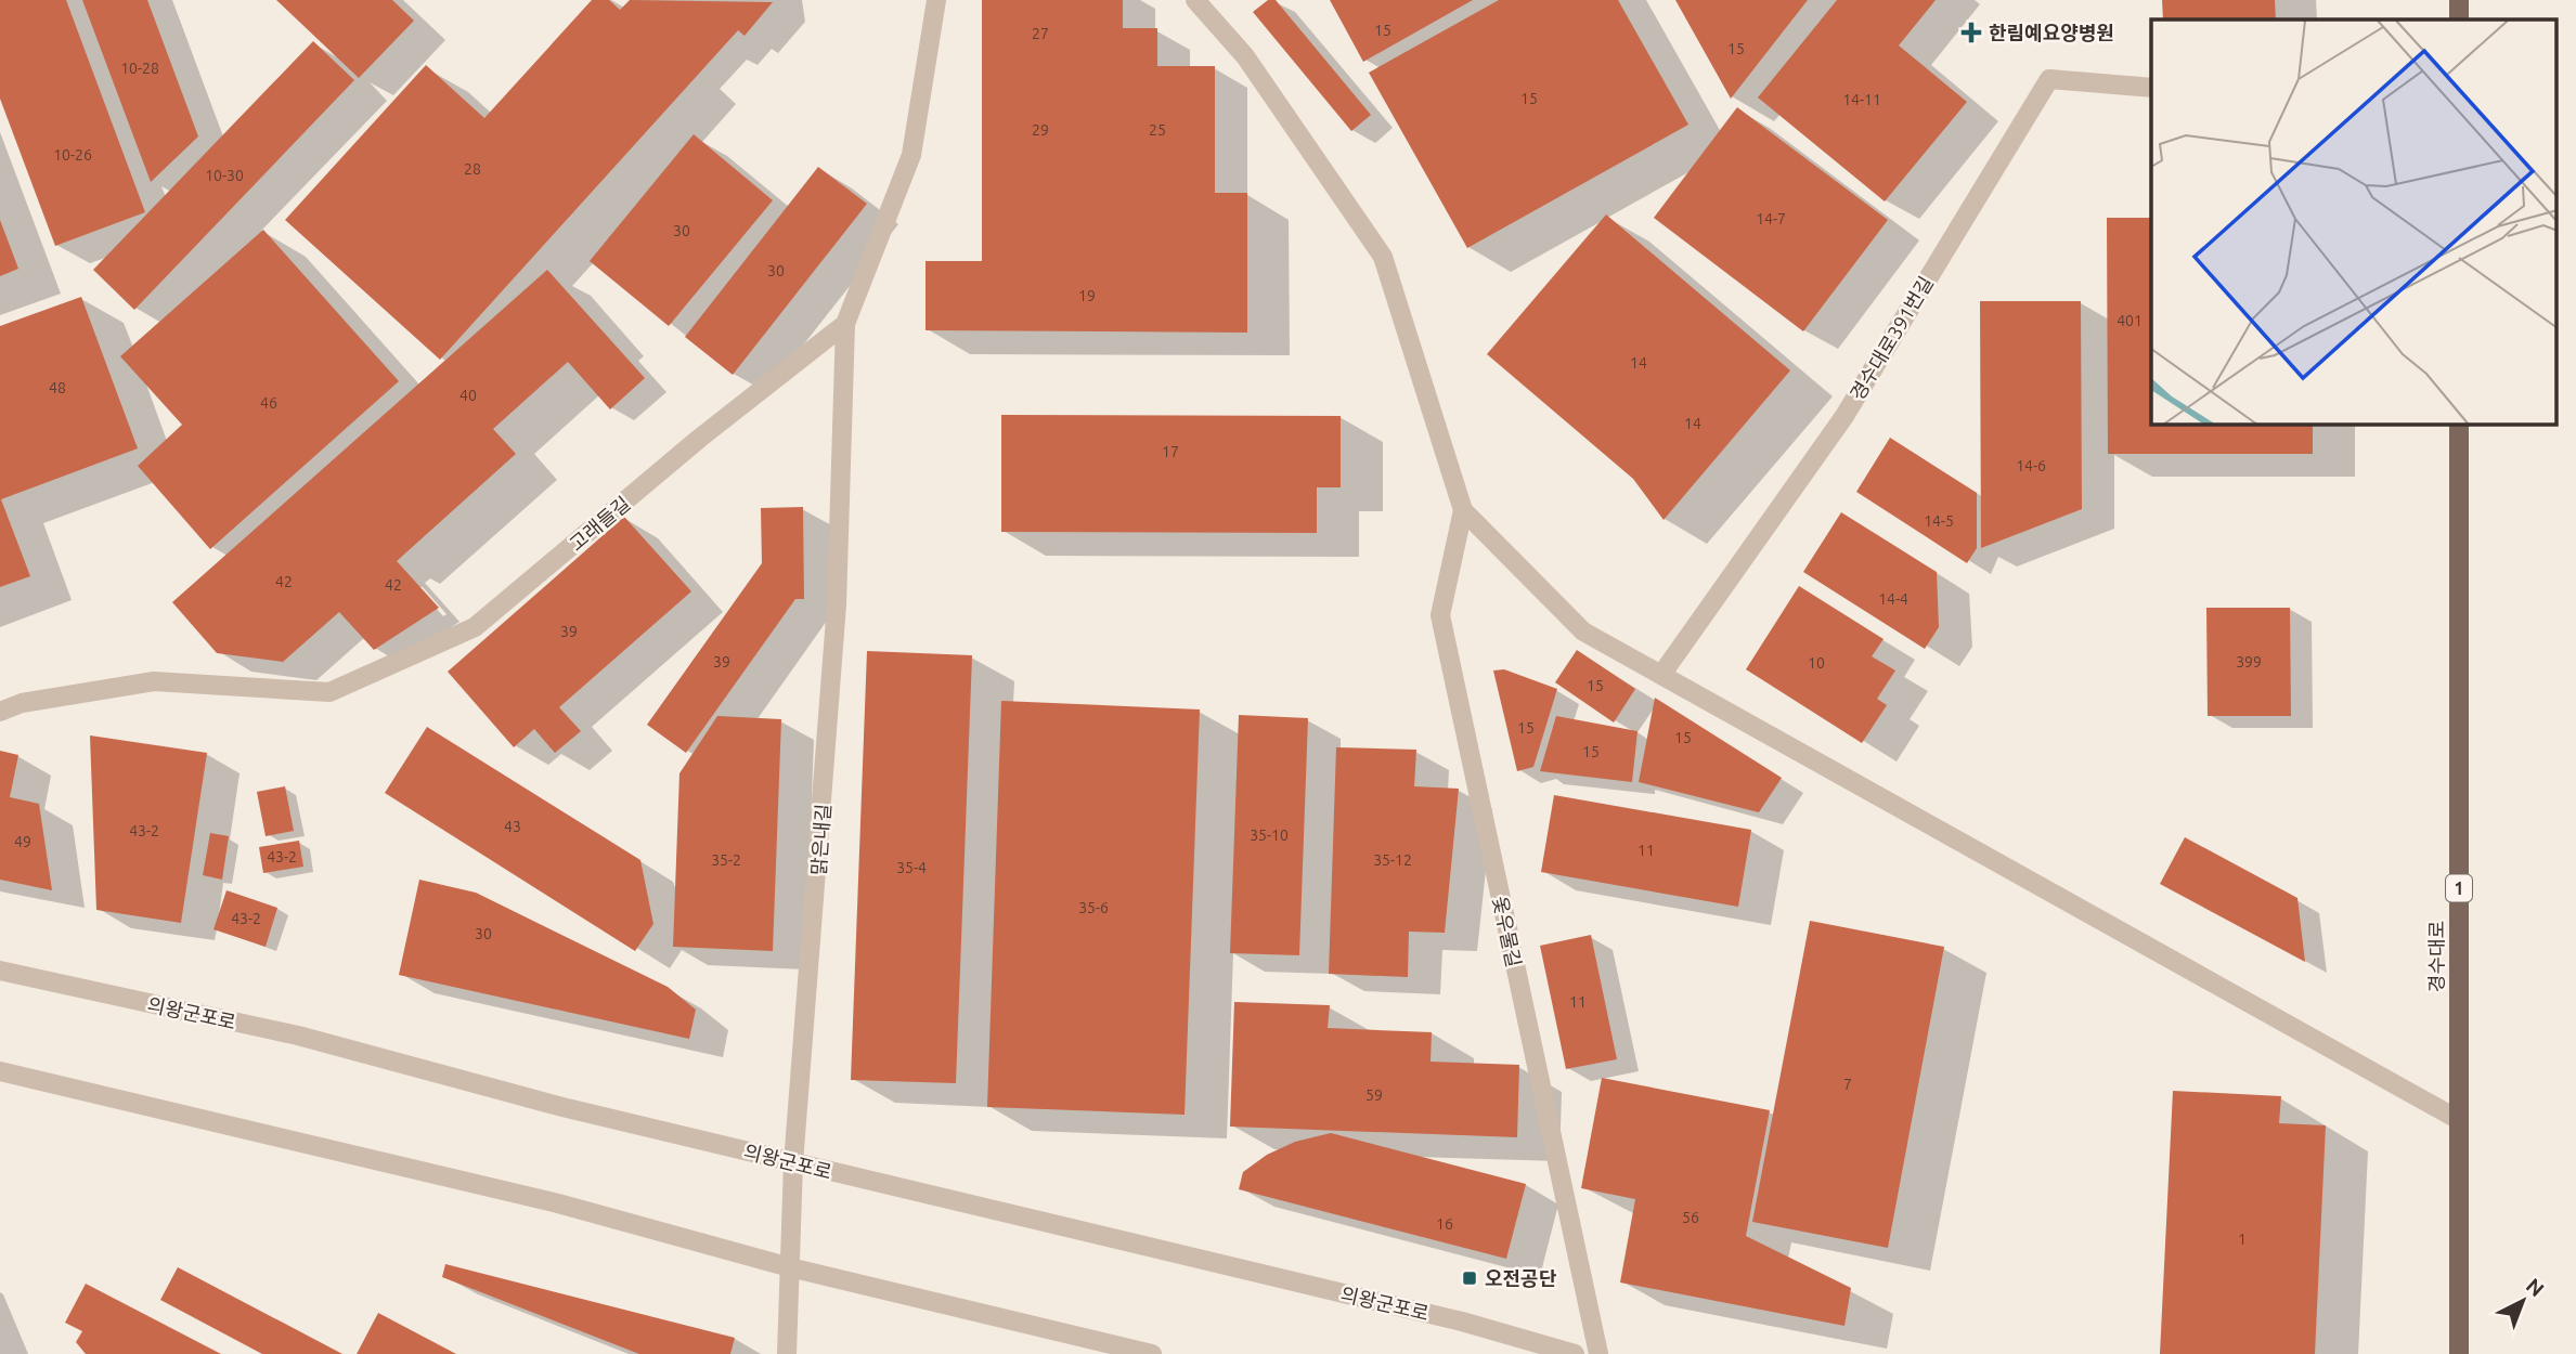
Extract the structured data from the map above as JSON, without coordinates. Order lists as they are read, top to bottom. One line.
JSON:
{"streets":{"main road":["1","경수대로"],"street":["경수대로391번길","고래들길","맑은내길","옻우물길","의왕군포로"]},"crossings":[["고래들길","맑은내길"],["맑은내길","의왕군포로"]],"places":{"health":["한림예요양병원"],"transit":["오전공단"]},"house_numbers":["15","27","15","10-28","15","14-11","29","25","10-26","28","10-30","14-7","30","30","19","401","14","48","40","46","14","17","14-6","14-5","42","42","14-4","39","39","399","10","15","15","15","15","43","43-2","35-10","49","11","43-2","35-2","35-12","35-4","35-6","43-2","30","11","7","59","56","16","1"],"north":"top right"}
